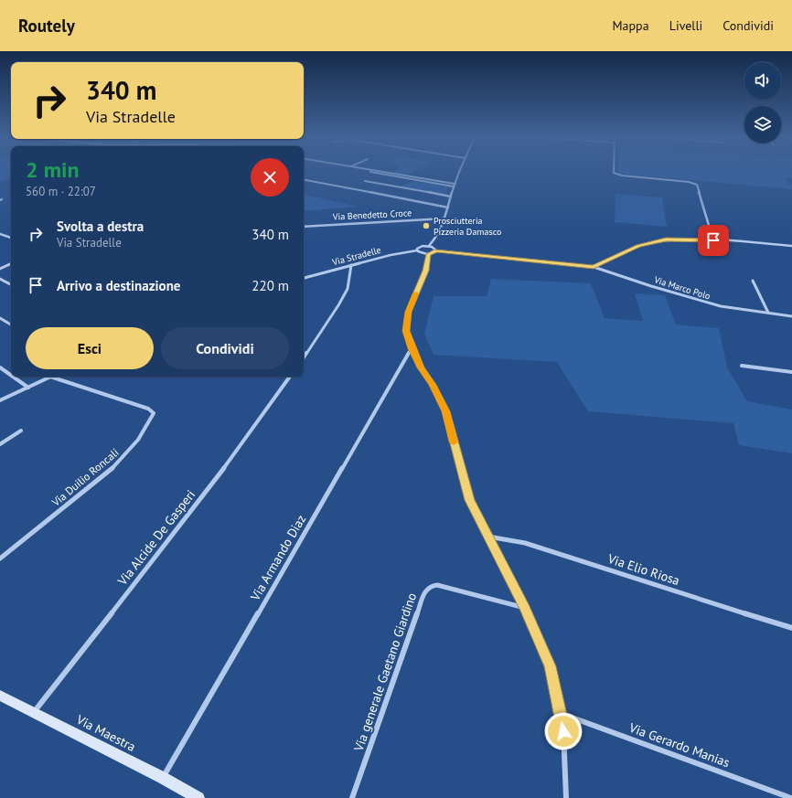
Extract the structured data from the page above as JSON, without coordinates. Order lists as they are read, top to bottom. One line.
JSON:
{"streets":{"main road":["Via Maestra"],"street":["Via Benedetto Croce","Via Stradelle","Via Marco Polo","Via Duilio Roncali","Via Alcide De Gasperi","Via Armando Diaz","Via Elio Riosa","Via generale Gaetano Giardino","Via Gerardo Manias"]},"crossings":[["Via Alcide De Gasperi","Via Maestra"],["Via Armando Diaz","Via Maestra"]],"places":["Prosciutteria Pizzeria Damasco"],"page":{"header":"Routely","nav":["Mappa","Livelli","Condividi"],"turn":["340 m","Via Stradelle"],"heading":["2 min","560 m · 22:07"],"list":[{"name":"Svolta a destra","note":"Via Stradelle","value":"340 m"},{"name":"Arrivo a destinazione","value":"220 m"}],"buttons":["Esci","Condividi"]}}
